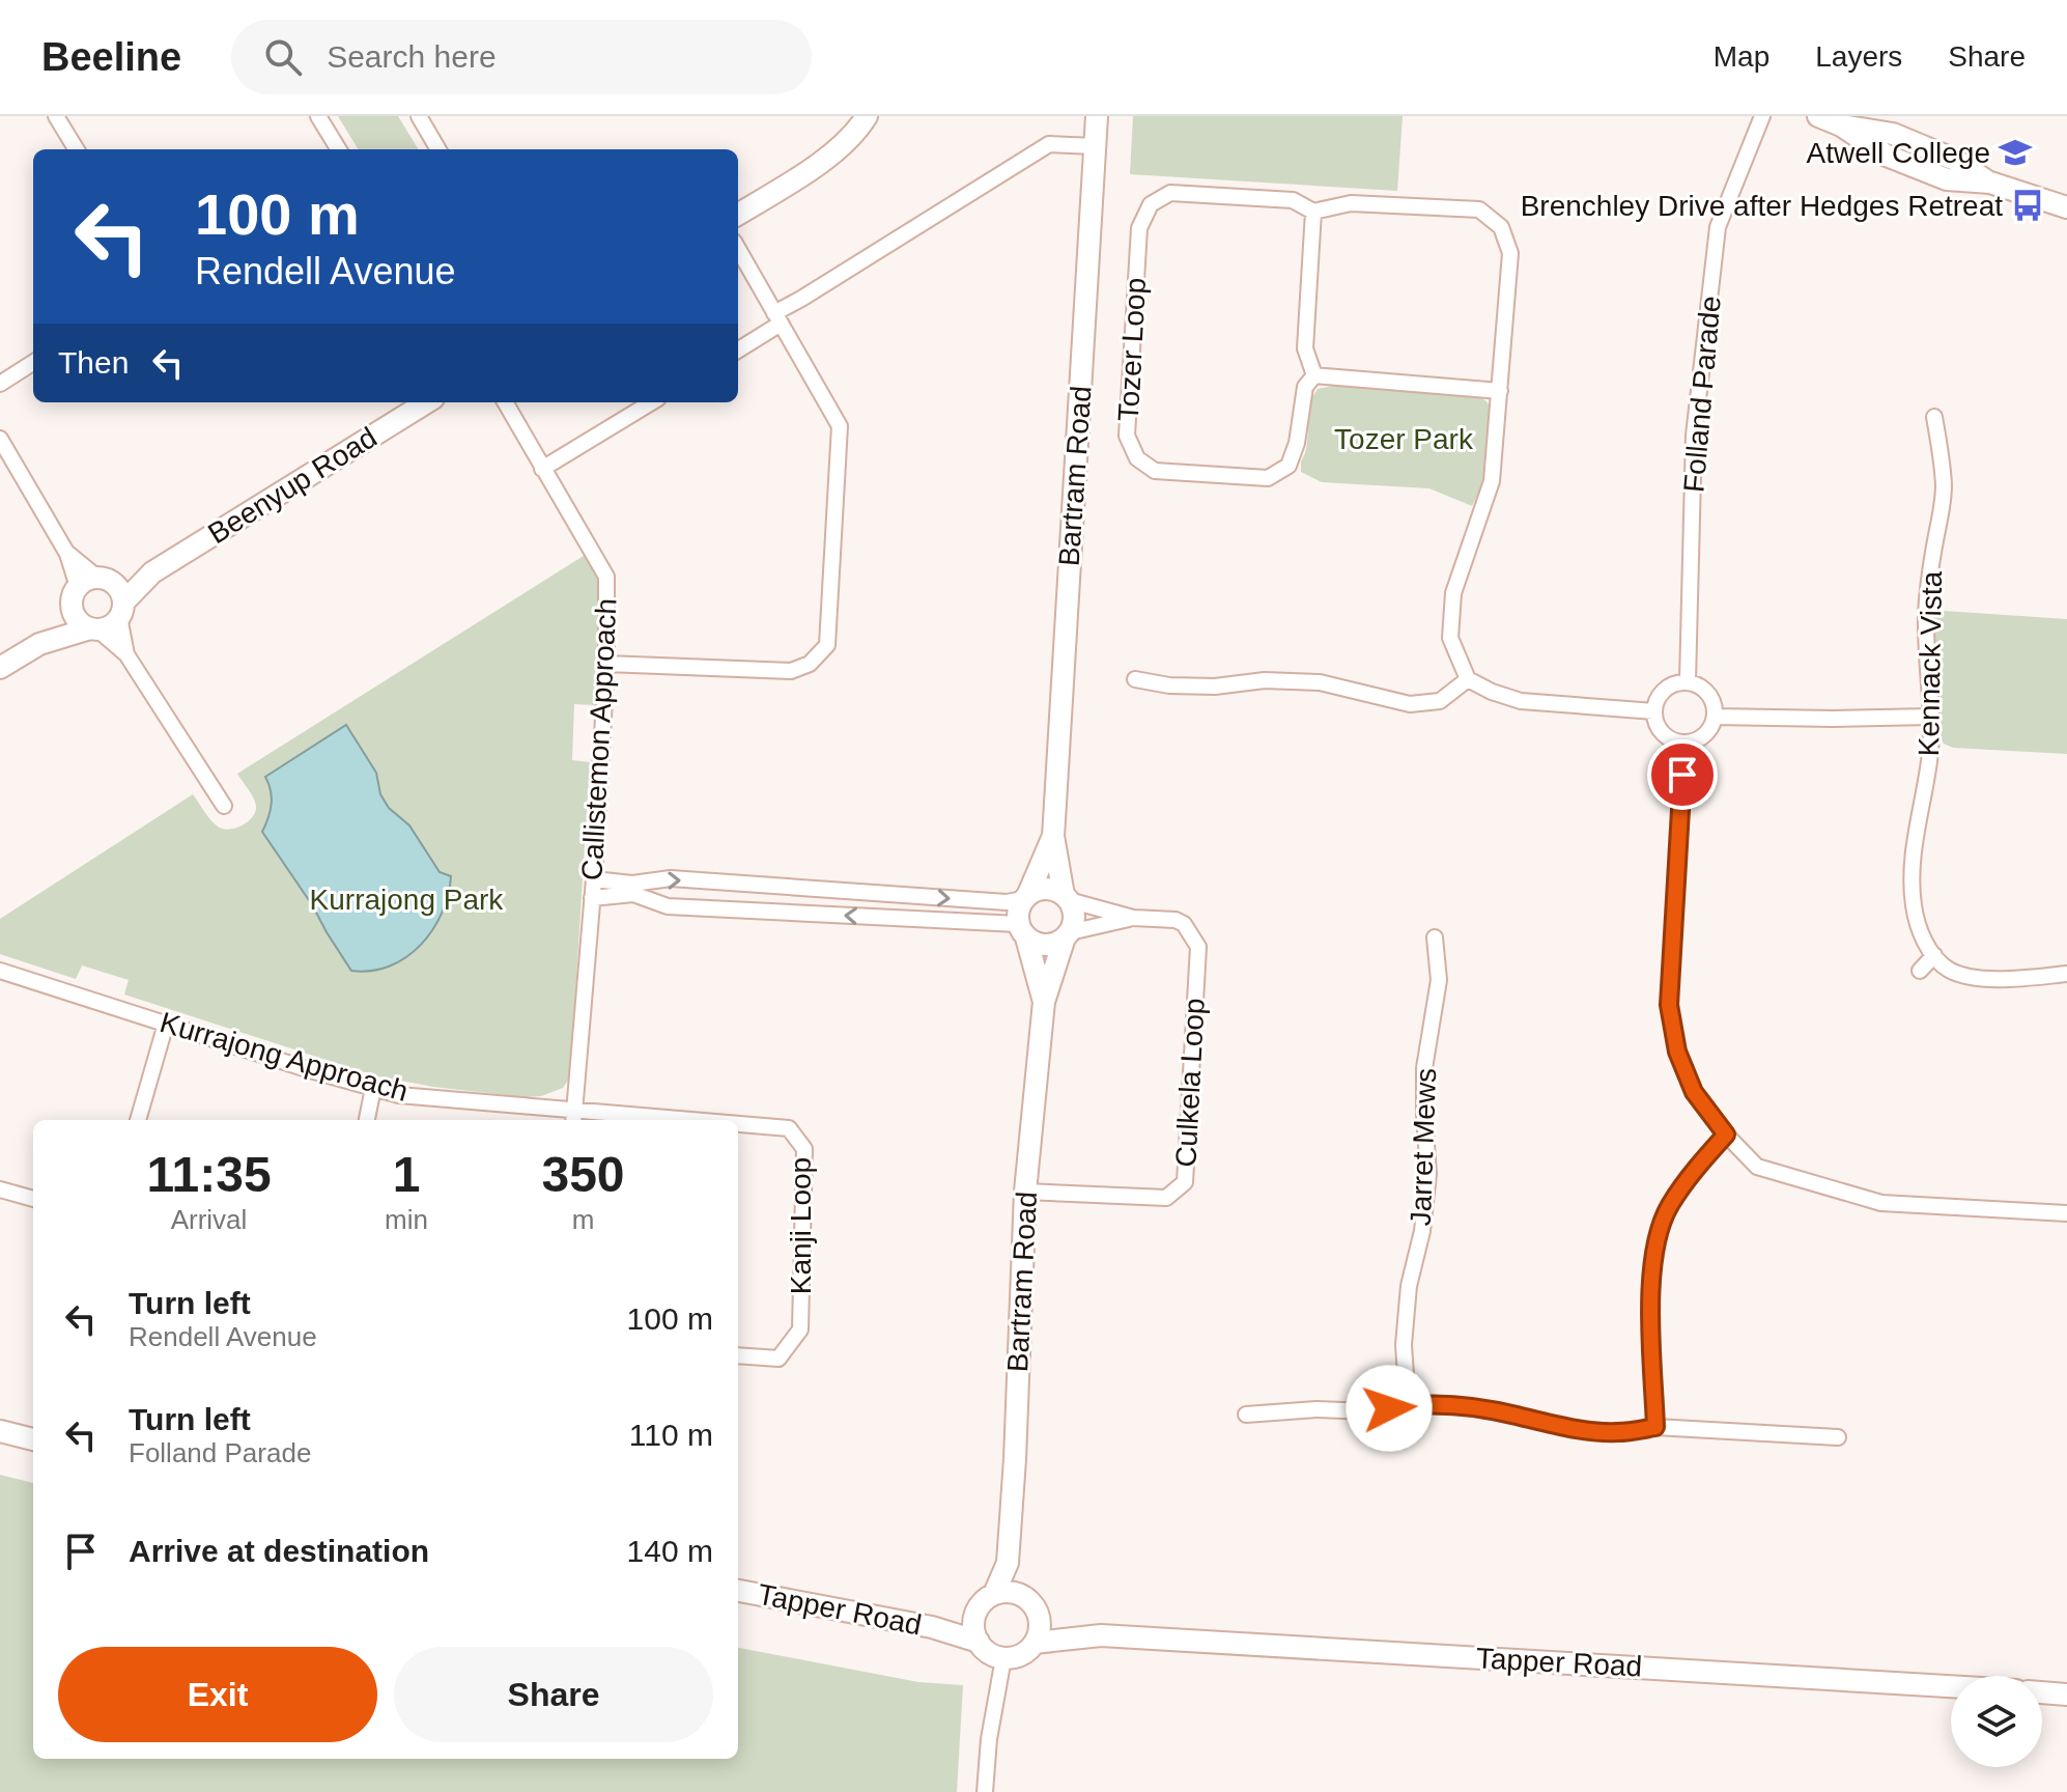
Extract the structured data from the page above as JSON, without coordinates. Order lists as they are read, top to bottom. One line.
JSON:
{"streets":{"street":["Tozer Loop","Folland Parade","Bartram Road","Beenyup Road","Kennack Vista","Callistemon Approach","Kurrajong Approach","Culkela Loop","Jarret Mews","Kanji Loop","Tapper Road"]},"crossings":[["Bartram Road","Culkela Loop"],["Bartram Road","Tapper Road"],["Callistemon Approach","Kurrajong Approach"],["Callistemon Approach","Kanji Loop"],["Kurrajong Approach","Kanji Loop"]],"parks":["Tozer Park","Kurrajong Park"],"places":{"school or university":["Atwell College"],"bus stop":["Brenchley Drive after Hedges Retreat"]},"page":{"header":"Beeline","search":"Search here","nav":["Map","Layers","Share"],"turn":["100 m","Rendell Avenue"],"then":"Then","eta":["11:35","Arrival","1","min","350","m"],"list":[{"name":"Turn left","note":"Rendell Avenue","value":"100 m"},{"name":"Turn left","note":"Folland Parade","value":"110 m"},{"name":"Arrive at destination","value":"140 m"}],"buttons":["Exit","Share"]}}
